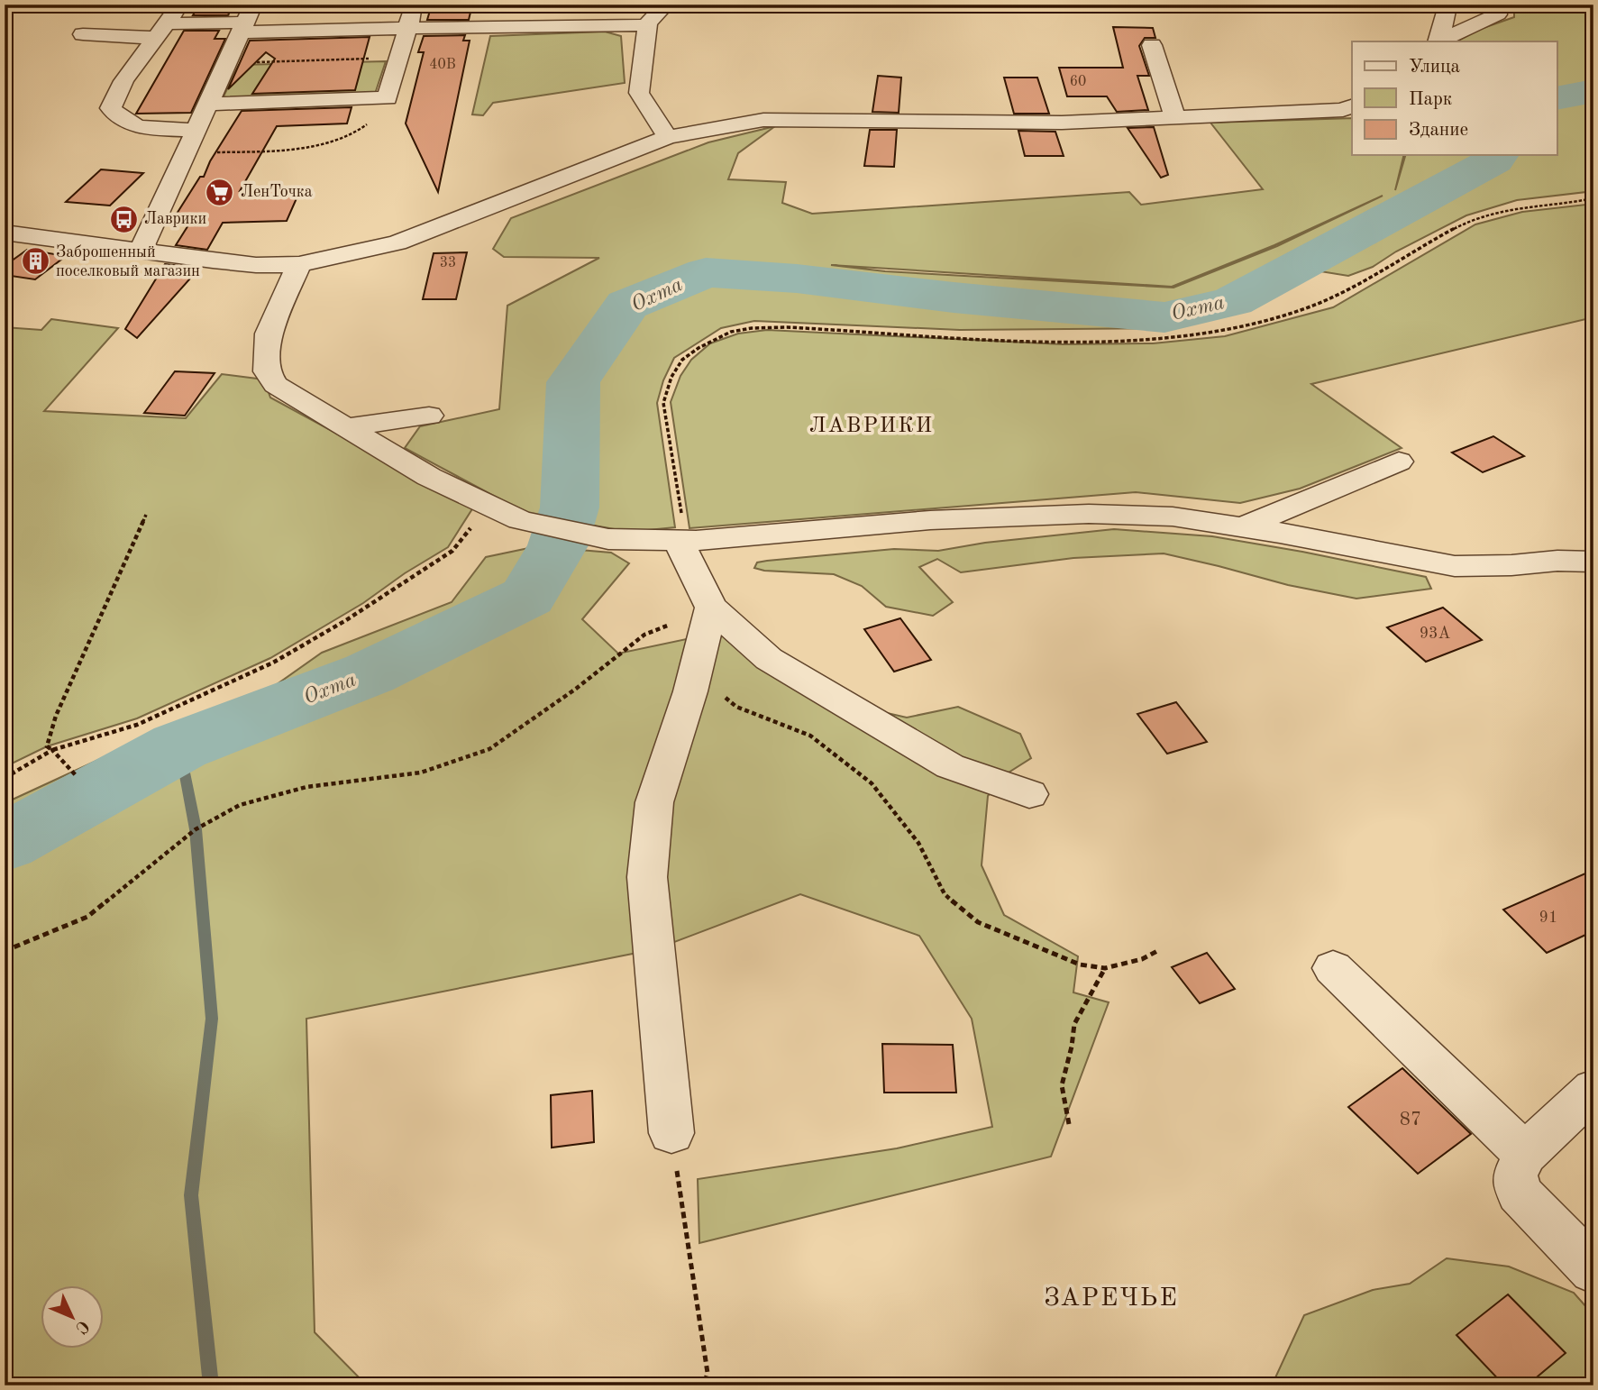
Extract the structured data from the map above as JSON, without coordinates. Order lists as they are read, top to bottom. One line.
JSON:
{"districts":["ЛАВРИКИ","ЗАРЕЧЬЕ"],"water":["Охта"],"places":{"supermarket":["ЛенТочка"],"bus stop":["Лаврики"],"building":["Заброшенный поселковый магазин"]},"house_numbers":["40В","60","33","93А","91","87"],"legend":["Улица","Парк","Здание"],"north":"bottom right"}
